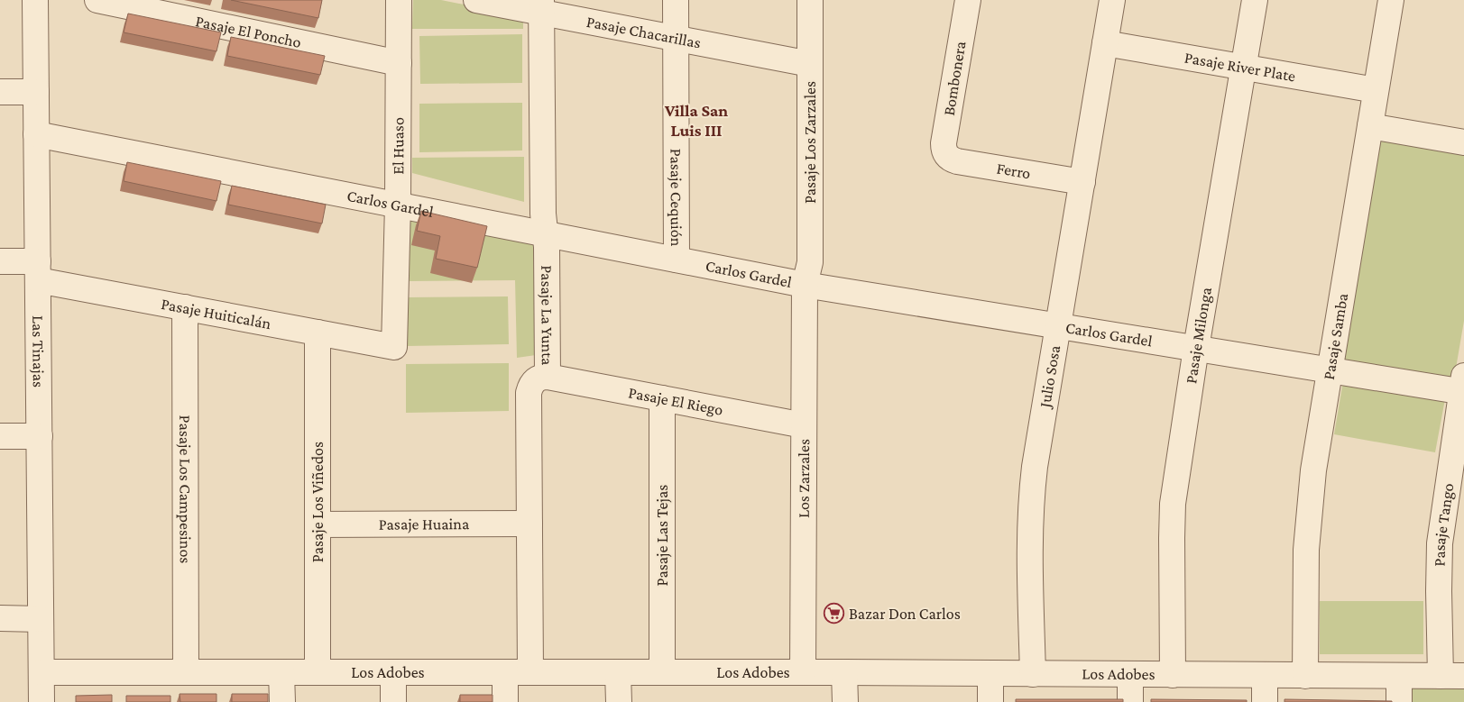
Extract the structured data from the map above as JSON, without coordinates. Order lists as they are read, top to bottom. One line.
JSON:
{"streets":{"street":["Pasaje El Poncho","Pasaje Chacarillas","Pasaje River Plate","Bombonera","Pasaje Los Zarzales","El Huaso","Ferro","Pasaje Cequión","Carlos Gardel","Pasaje Huiticalán","Pasaje La Yunta","Pasaje Milonga","Pasaje Samba","Las Tinajas","Julio Sosa","Pasaje El Riego","Los Zarzales","Pasaje Los Campesinos","Pasaje Los Viñedos","Pasaje Huaina","Pasaje Tango","Pasaje Las Tejas","Los Adobes"]},"crossings":[["Pasaje El Poncho","El Huaso"],["Pasaje Chacarillas","Pasaje Los Zarzales"],["Pasaje Chacarillas","Pasaje Cequión"],["Pasaje Chacarillas","Pasaje La Yunta"],["Pasaje River Plate","Pasaje Milonga"],["Pasaje River Plate","Pasaje Samba"],["Pasaje River Plate","Julio Sosa"],["Bombonera","Ferro"],["Pasaje Los Zarzales","Carlos Gardel"],["Pasaje Los Zarzales","Los Zarzales"],["El Huaso","Carlos Gardel"],["El Huaso","Pasaje Huiticalán"],["Ferro","Julio Sosa"],["Pasaje Cequión","Carlos Gardel"],["Carlos Gardel","Pasaje La Yunta"],["Carlos Gardel","Pasaje Milonga"],["Carlos Gardel","Pasaje Samba"],["Carlos Gardel","Las Tinajas"],["Carlos Gardel","Julio Sosa"],["Carlos Gardel","Los Zarzales"],["Carlos Gardel","Pasaje Tango"],["Pasaje Huiticalán","Las Tinajas"],["Pasaje Huiticalán","Pasaje Los Campesinos"],["Pasaje Huiticalán","Pasaje Los Viñedos"],["Pasaje La Yunta","Pasaje El Riego"],["Pasaje La Yunta","Pasaje Huaina"],["Pasaje La Yunta","Los Adobes"],["Pasaje Milonga","Los Adobes"],["Pasaje Samba","Los Adobes"],["Las Tinajas","Los Adobes"],["Julio Sosa","Los Adobes"],["Pasaje El Riego","Los Zarzales"],["Pasaje El Riego","Pasaje Las Tejas"],["Los Zarzales","Los Adobes"],["Pasaje Los Campesinos","Los Adobes"],["Pasaje Los Viñedos","Pasaje Huaina"],["Pasaje Los Viñedos","Los Adobes"],["Pasaje Tango","Los Adobes"],["Pasaje Las Tejas","Los Adobes"]],"districts":["Villa San Luis III"],"places":{"supermarket":["Bazar Don Carlos"]}}
